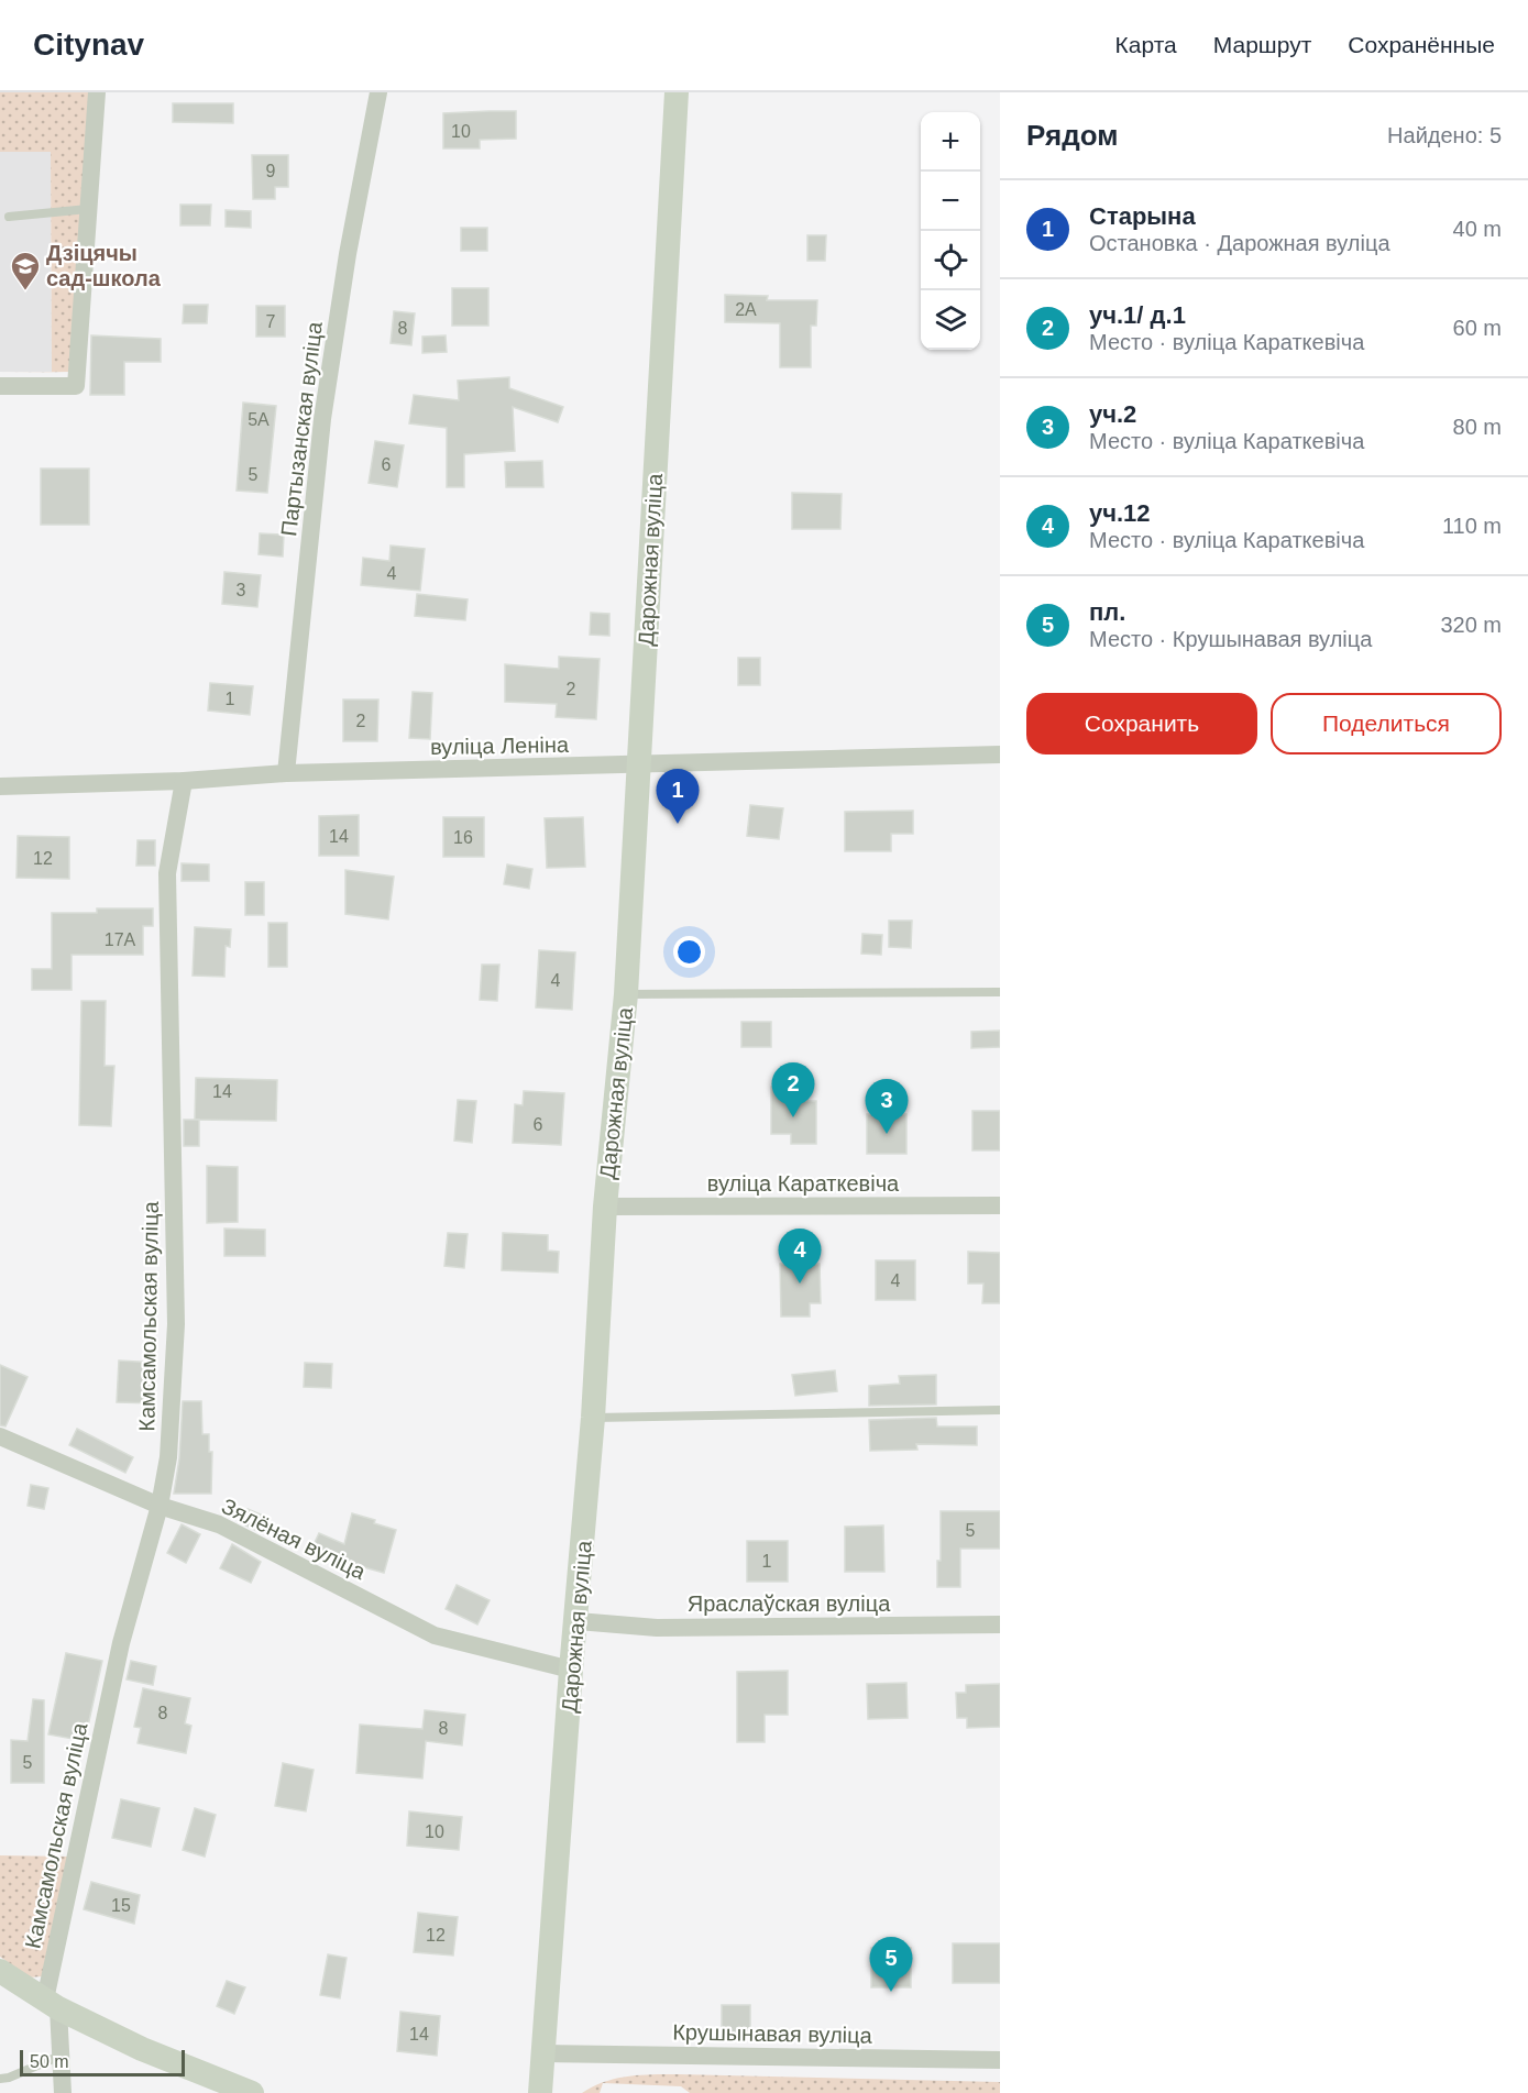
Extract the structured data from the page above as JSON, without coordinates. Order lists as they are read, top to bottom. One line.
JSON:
{"streets":{"main road":["Дарожная вуліца"],"street":["Партызанская вуліца","вуліца Леніна","вуліца Караткевіча","Камсамольская вуліца","Зялёная вуліца","Яраслаўская вуліца","Крушынавая вуліца"]},"crossings":[["Партызанская вуліца","вуліца Леніна"],["Дарожная вуліца","вуліца Леніна"],["Дарожная вуліца","вуліца Караткевіча"],["Дарожная вуліца","Зялёная вуліца"],["Дарожная вуліца","Яраслаўская вуліца"],["Дарожная вуліца","Крушынавая вуліца"],["вуліца Леніна","Камсамольская вуліца"],["Камсамольская вуліца","Зялёная вуліца"]],"places":{"school or university":["Дзіцячы сад-школа"]},"house_numbers":["10","9","2А","7","8","5А","6","5","4","3","2","1","2","14","16","12","17А","4","14","6","4","5","1","8","8","5","10","15","12","14"],"scale_bar":"50 m","page":{"header":"Citynav","nav":["Карта","Маршрут","Сохранённые"],"heading":["Рядом","Найдено: 5"],"map_buttons":["+","−"],"list":[{"mark":"1","name":"Старына","note":"Остановка · Дарожная вуліца","value":"40 m"},{"mark":"2","name":"уч.1/ д.1","note":"Место · вуліца Караткевіча","value":"60 m"},{"mark":"3","name":"уч.2","note":"Место · вуліца Караткевіча","value":"80 m"},{"mark":"4","name":"уч.12","note":"Место · вуліца Караткевіча","value":"110 m"},{"mark":"5","name":"пл.","note":"Место · Крушынавая вуліца","value":"320 m"}],"buttons":["Сохранить","Поделиться"],"pins":["1","2","3","4","5"],"scale":"50 m"}}
